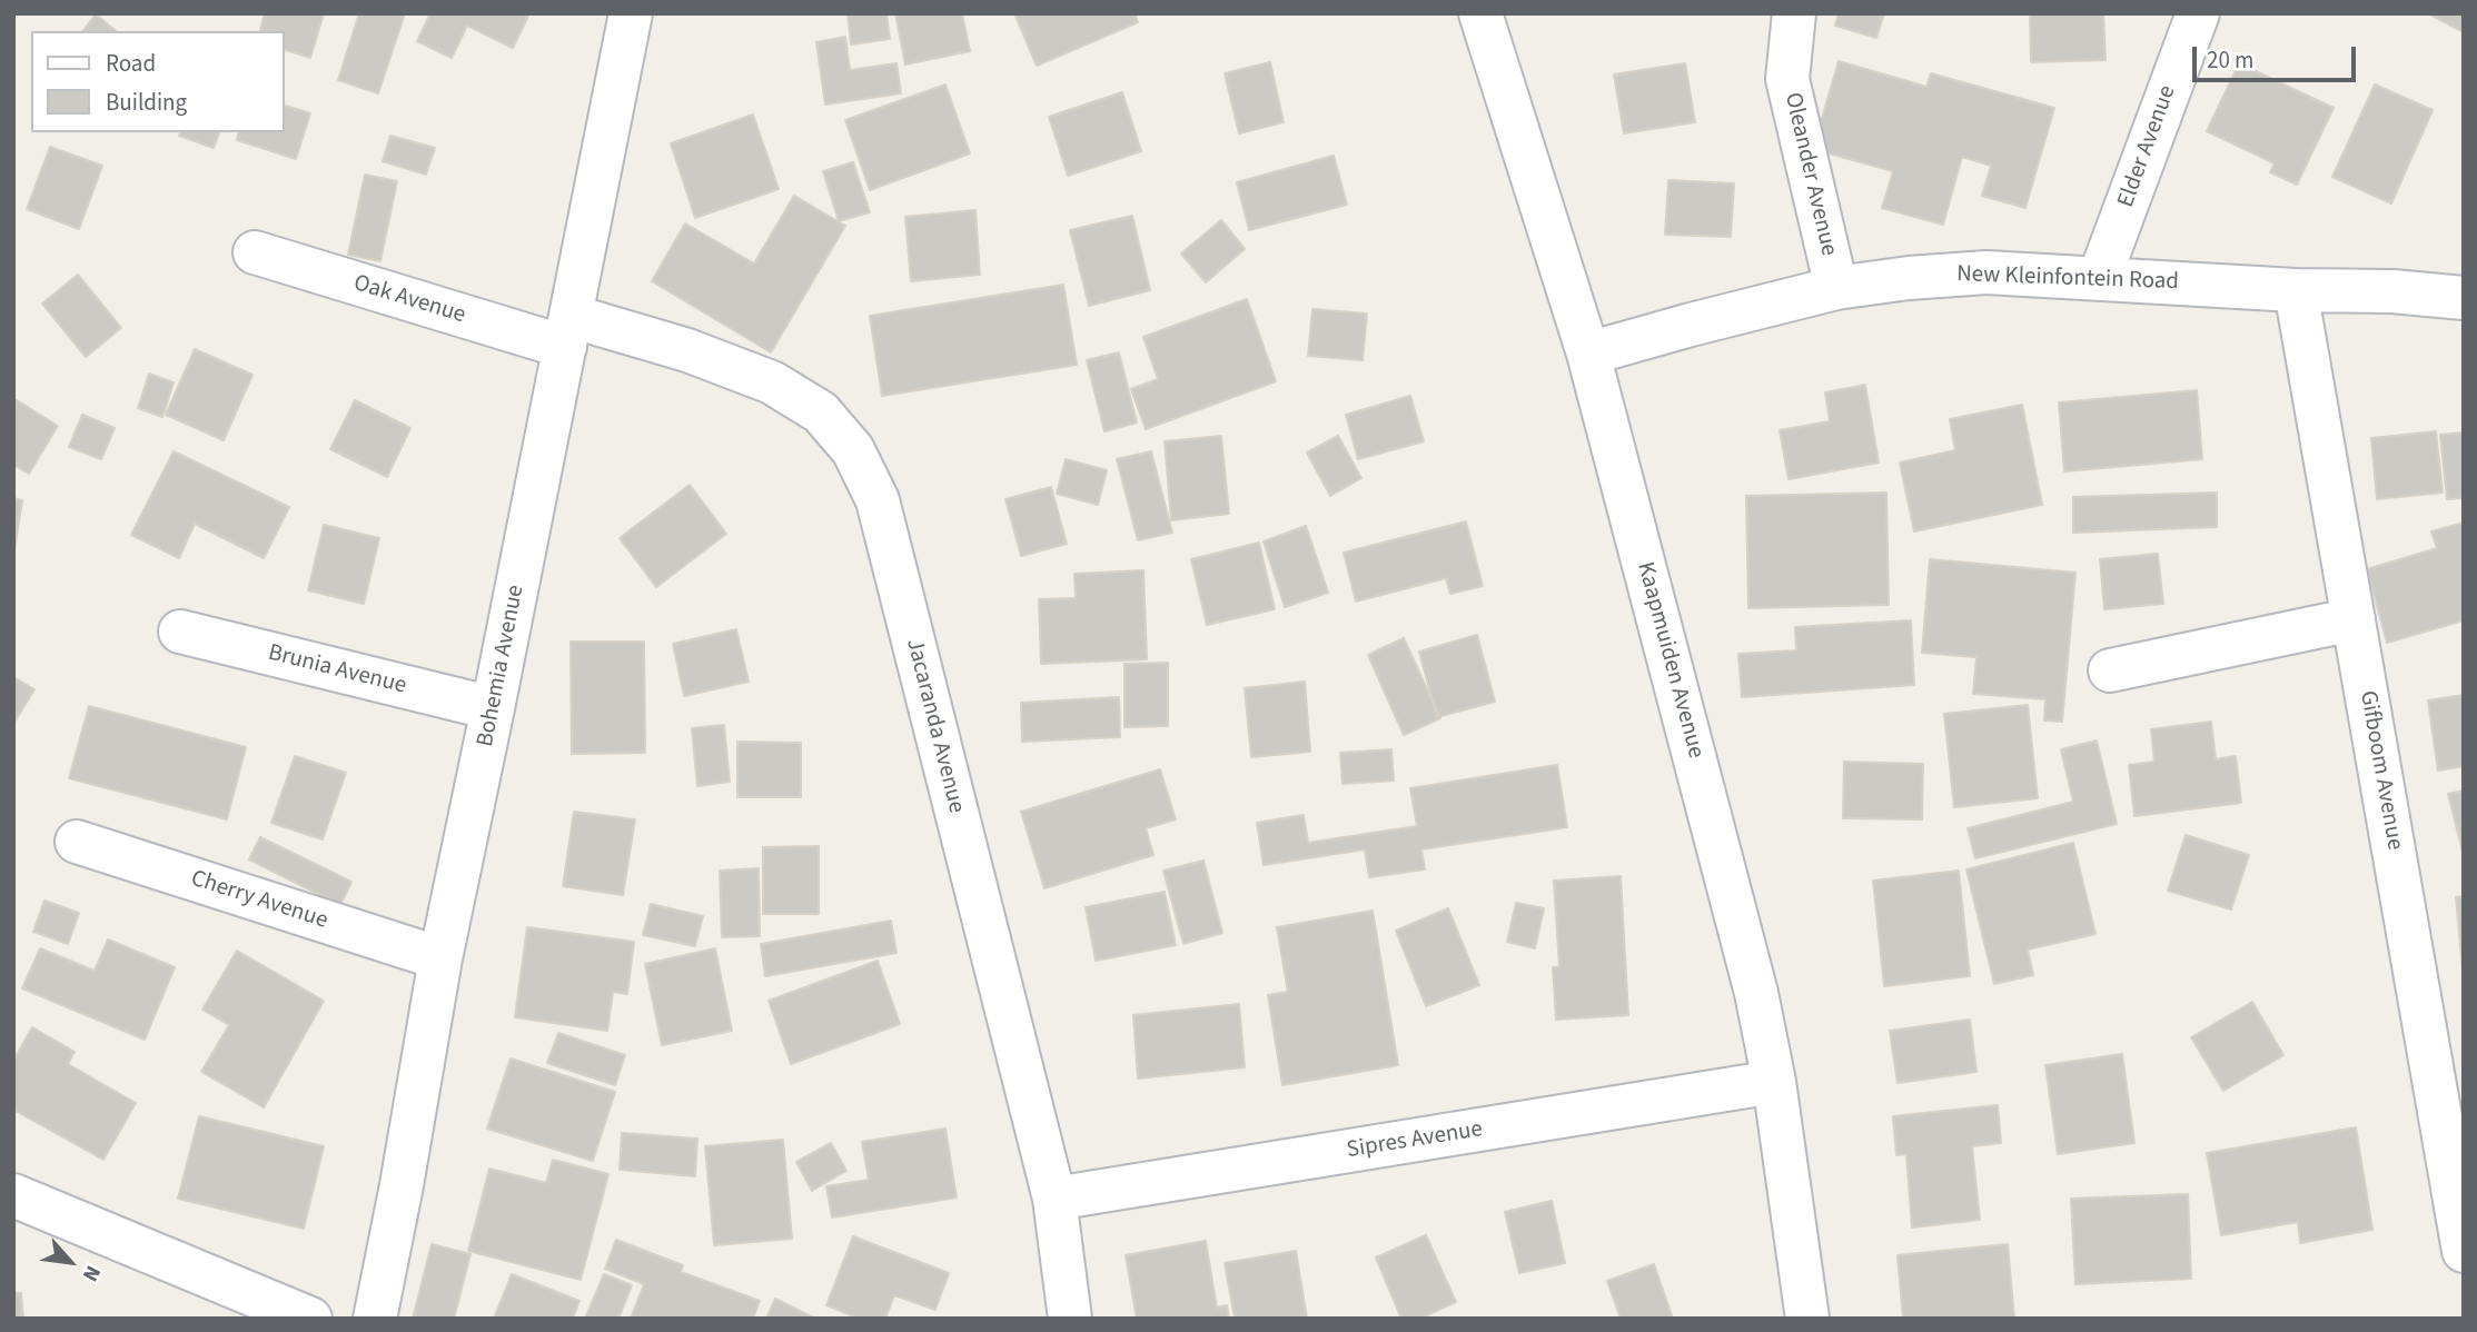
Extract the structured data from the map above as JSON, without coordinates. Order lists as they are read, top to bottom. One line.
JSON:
{"streets":{"street":["Elder Avenue","Oleander Avenue","New Kleinfontein Road","Oak Avenue","Kaapmuiden Avenue","Bohemia Avenue","Brunia Avenue","Jacaranda Avenue","Gifboom Avenue","Cherry Avenue","Sipres Avenue"]},"crossings":[["Elder Avenue","New Kleinfontein Road"],["Oleander Avenue","New Kleinfontein Road"],["New Kleinfontein Road","Kaapmuiden Avenue"],["New Kleinfontein Road","Gifboom Avenue"],["Oak Avenue","Bohemia Avenue"],["Oak Avenue","Jacaranda Avenue"],["Kaapmuiden Avenue","Sipres Avenue"],["Bohemia Avenue","Brunia Avenue"],["Bohemia Avenue","Jacaranda Avenue"],["Bohemia Avenue","Cherry Avenue"],["Jacaranda Avenue","Sipres Avenue"]],"legend":["Road","Building"],"scale_bar":"20 m","north":"bottom right"}
